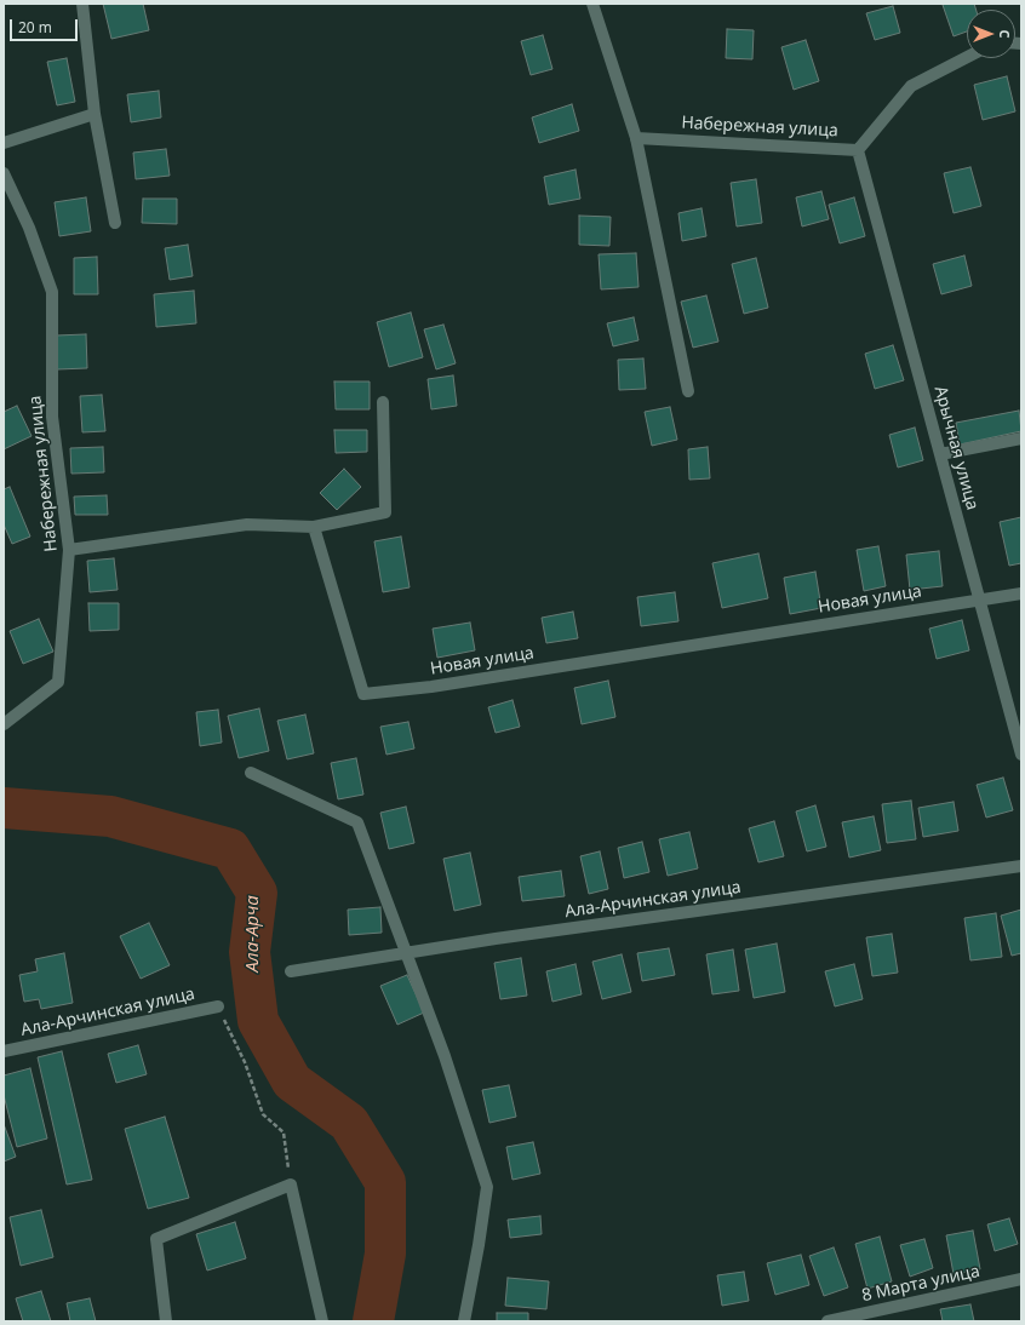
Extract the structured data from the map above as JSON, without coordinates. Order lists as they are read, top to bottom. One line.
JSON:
{"streets":{"street":["Набережная улица","Арычная улица","Новая улица","Ала-Арчинская улица","8 Марта улица"]},"crossings":[["Набережная улица","Арычная улица"],["Арычная улица","Новая улица"]],"water":["Ала-Арча"],"scale_bar":"20 m","north":"right"}
